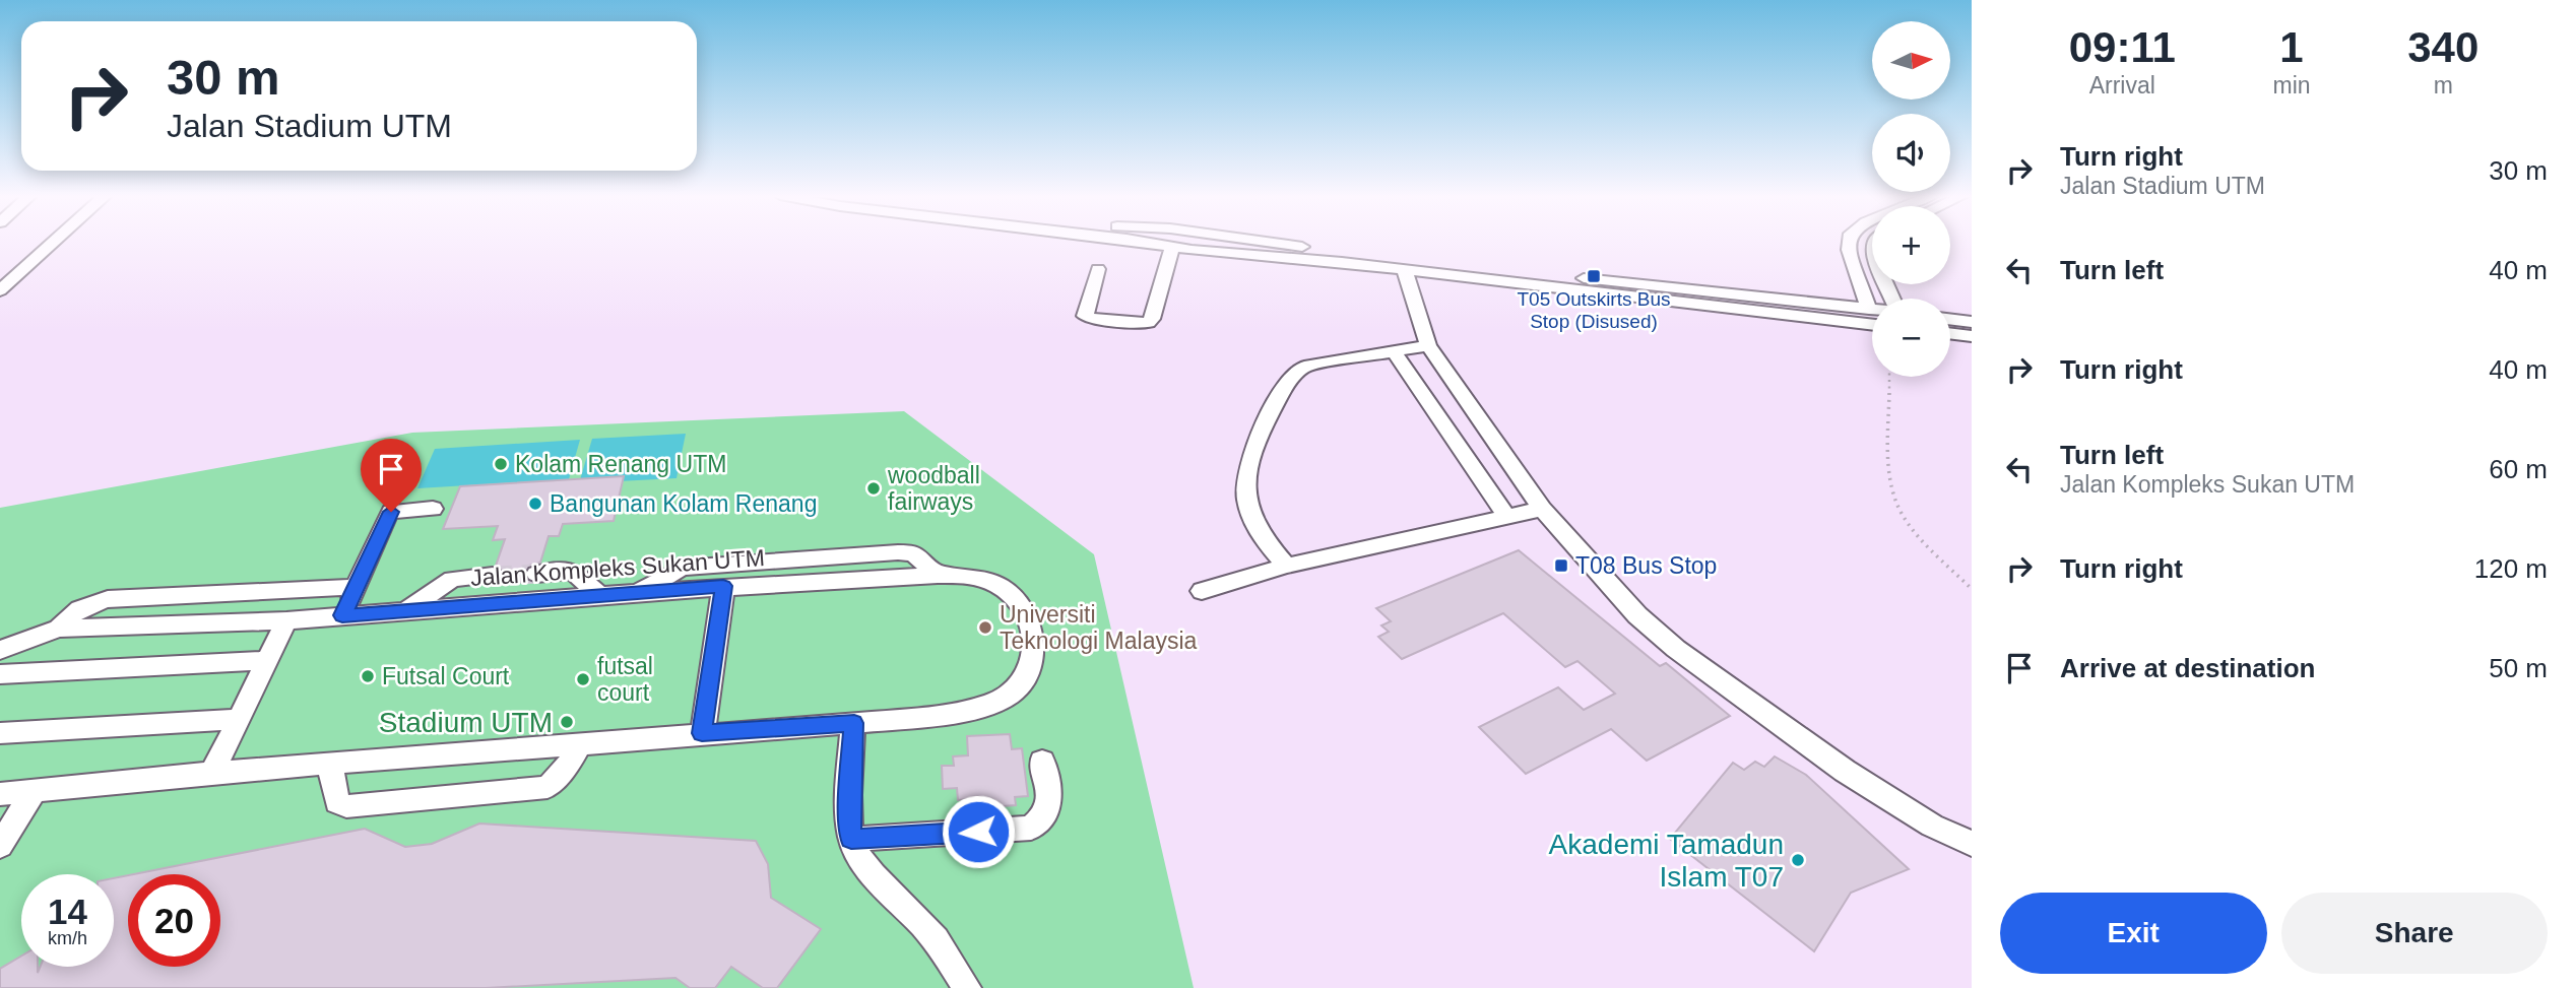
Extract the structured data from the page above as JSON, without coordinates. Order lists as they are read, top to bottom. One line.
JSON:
{"streets":{"street":["Jalan Kompleks Sukan UTM"]},"places":{"transit":["T05 Outskirts Bus Stop (Disused)","T08 Bus Stop"],"other":["Kolam Renang UTM","woodball fairways","Bangunan Kolam Renang","Universiti Teknologi Malaysia","Futsal Court","futsal court","Stadium UTM","Akademi Tamadun Islam T07"]},"north":"right","page":{"eta":["09:11","Arrival","1","min","340","m"],"map_buttons":["+","−"],"turn":["30 m","Jalan Stadium UTM"],"list":[{"name":"Turn right","note":"Jalan Stadium UTM","value":"30 m"},{"name":"Turn left","value":"40 m"},{"name":"Turn right","value":"40 m"},{"name":"Turn left","note":"Jalan Kompleks Sukan UTM","value":"60 m"},{"name":"Turn right","value":"120 m"},{"name":"Arrive at destination","value":"50 m"}],"speed":"14 km/h","limit":"20","buttons":["Exit","Share"]}}
